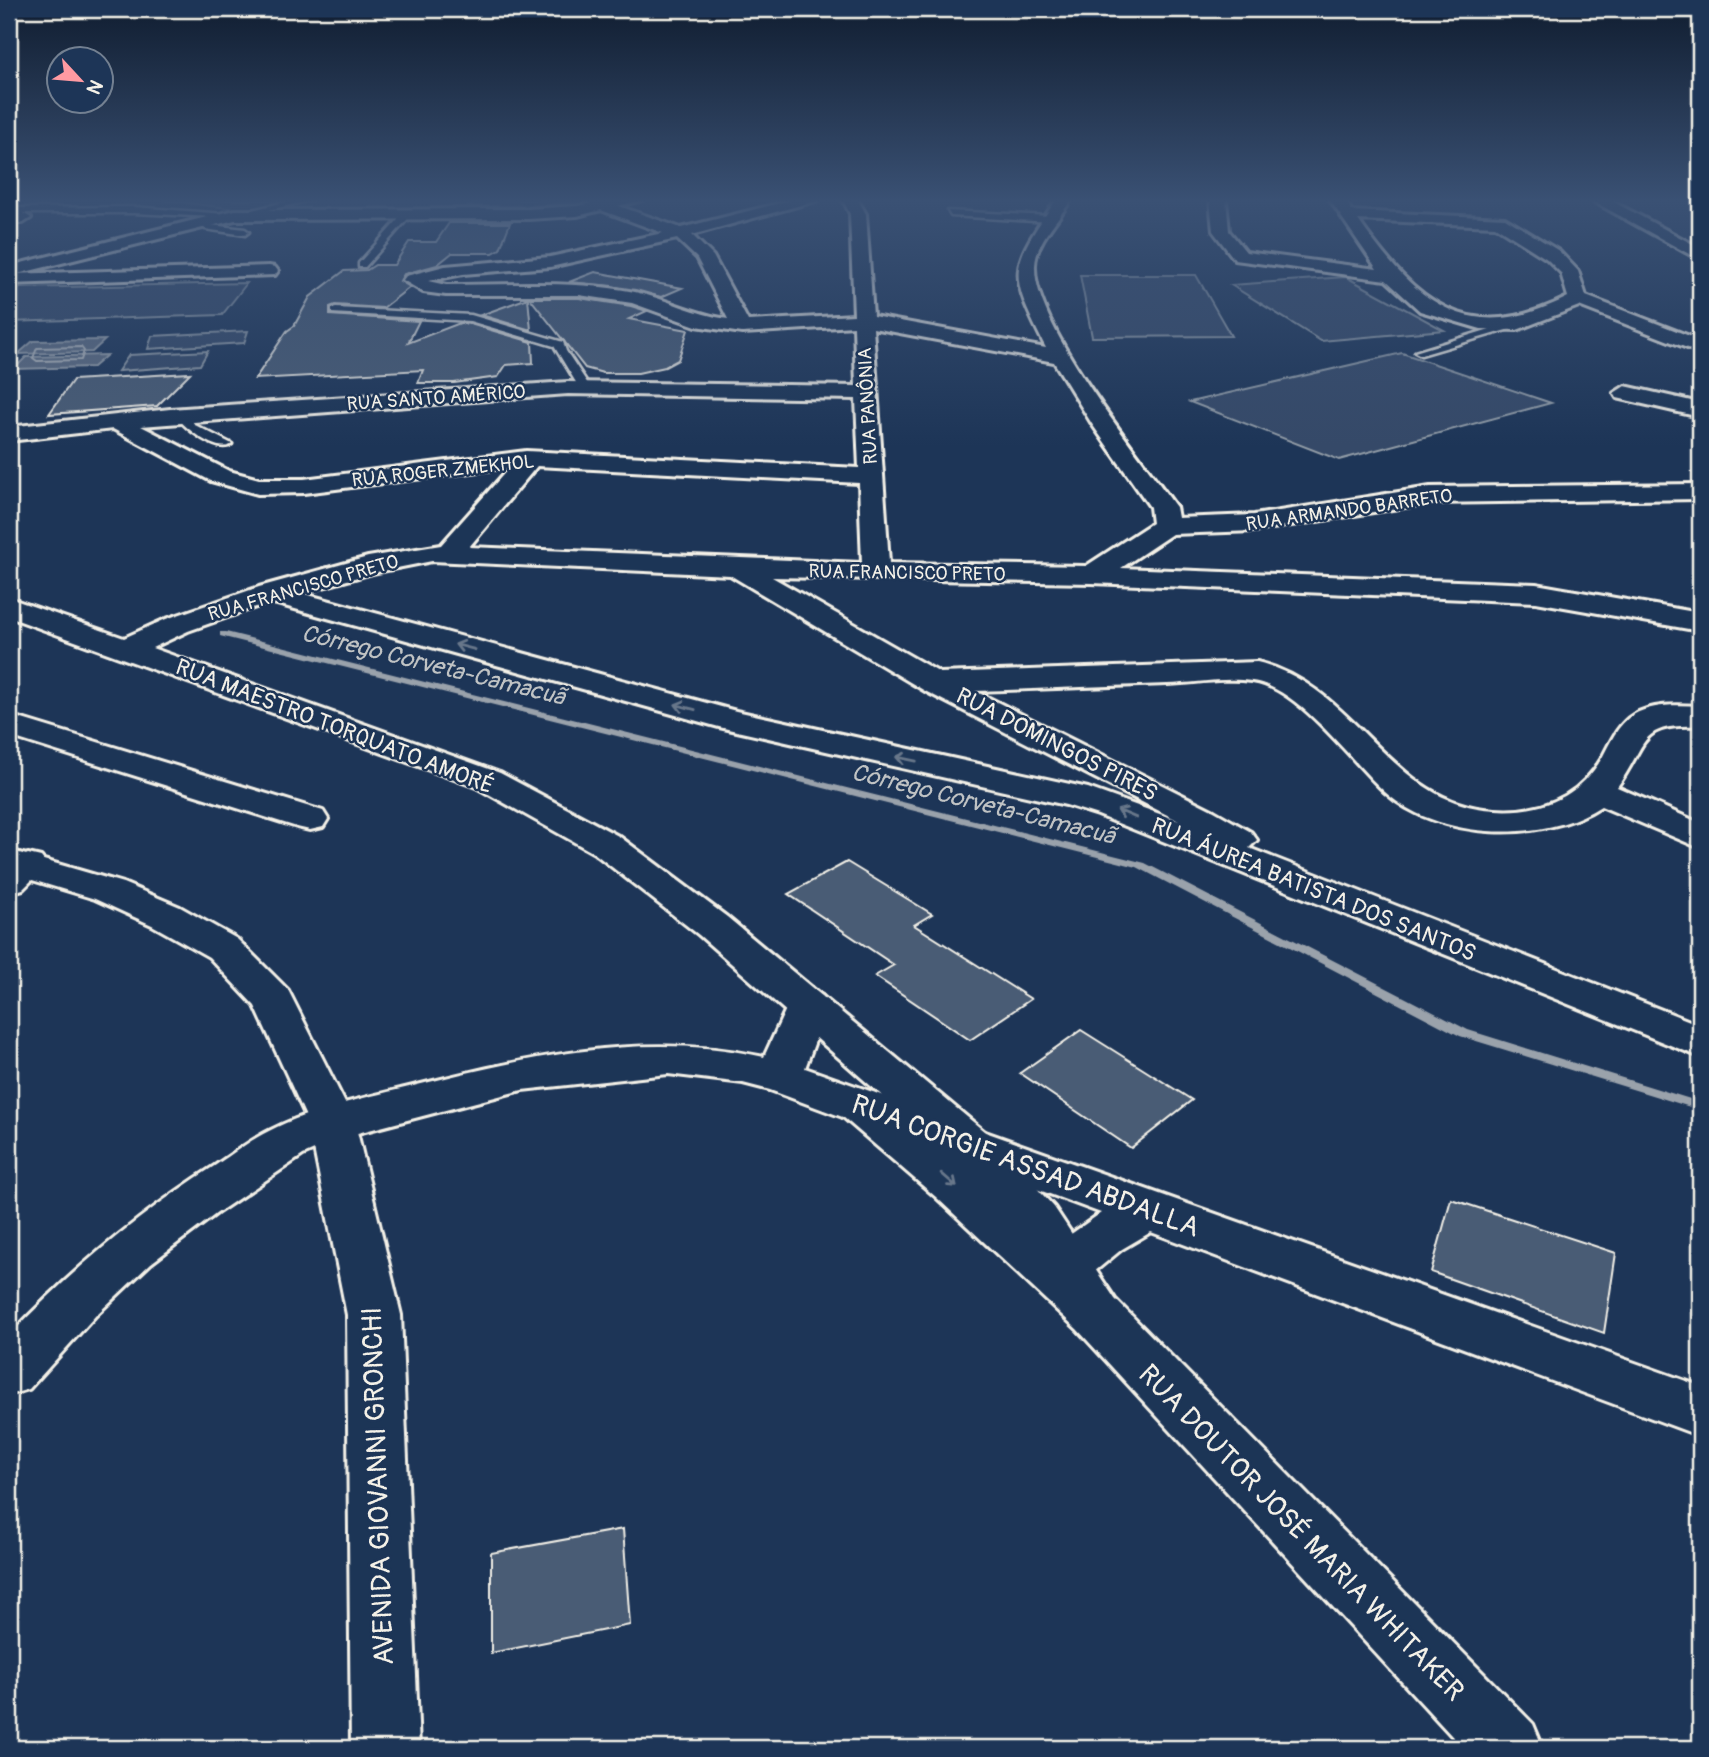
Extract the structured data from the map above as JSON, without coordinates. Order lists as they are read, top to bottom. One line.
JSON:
{"streets":{"street":["RUA SANTO AMÉRICO","RUA PANÔNIA","RUA ROGER ZMEKHOL","RUA ARMANDO BARRETO","RUA FRANCISCO PRETO","RUA MAESTRO TORQUATO AMORÉ","RUA DOMINGOS PIRES","RUA ÁUREA BATISTA DOS SANTOS","RUA CORGIE ASSAD ABDALLA","AVENIDA GIOVANNI GRONCHI","RUA DOUTOR JOSÉ MARIA WHITAKER"]},"crossings":[["RUA SANTO AMÉRICO","RUA PANÔNIA"],["RUA SANTO AMÉRICO","RUA ROGER ZMEKHOL"],["RUA PANÔNIA","RUA ROGER ZMEKHOL"],["RUA PANÔNIA","RUA FRANCISCO PRETO"],["RUA FRANCISCO PRETO","RUA MAESTRO TORQUATO AMORÉ"],["RUA FRANCISCO PRETO","RUA DOMINGOS PIRES"],["RUA FRANCISCO PRETO","RUA ÁUREA BATISTA DOS SANTOS"],["RUA MAESTRO TORQUATO AMORÉ","RUA CORGIE ASSAD ABDALLA"],["RUA MAESTRO TORQUATO AMORÉ","RUA DOUTOR JOSÉ MARIA WHITAKER"],["RUA DOMINGOS PIRES","RUA ÁUREA BATISTA DOS SANTOS"],["RUA CORGIE ASSAD ABDALLA","AVENIDA GIOVANNI GRONCHI"],["RUA CORGIE ASSAD ABDALLA","RUA DOUTOR JOSÉ MARIA WHITAKER"]],"water":["Córrego Corveta-Camacuã"],"north":"bottom right"}
